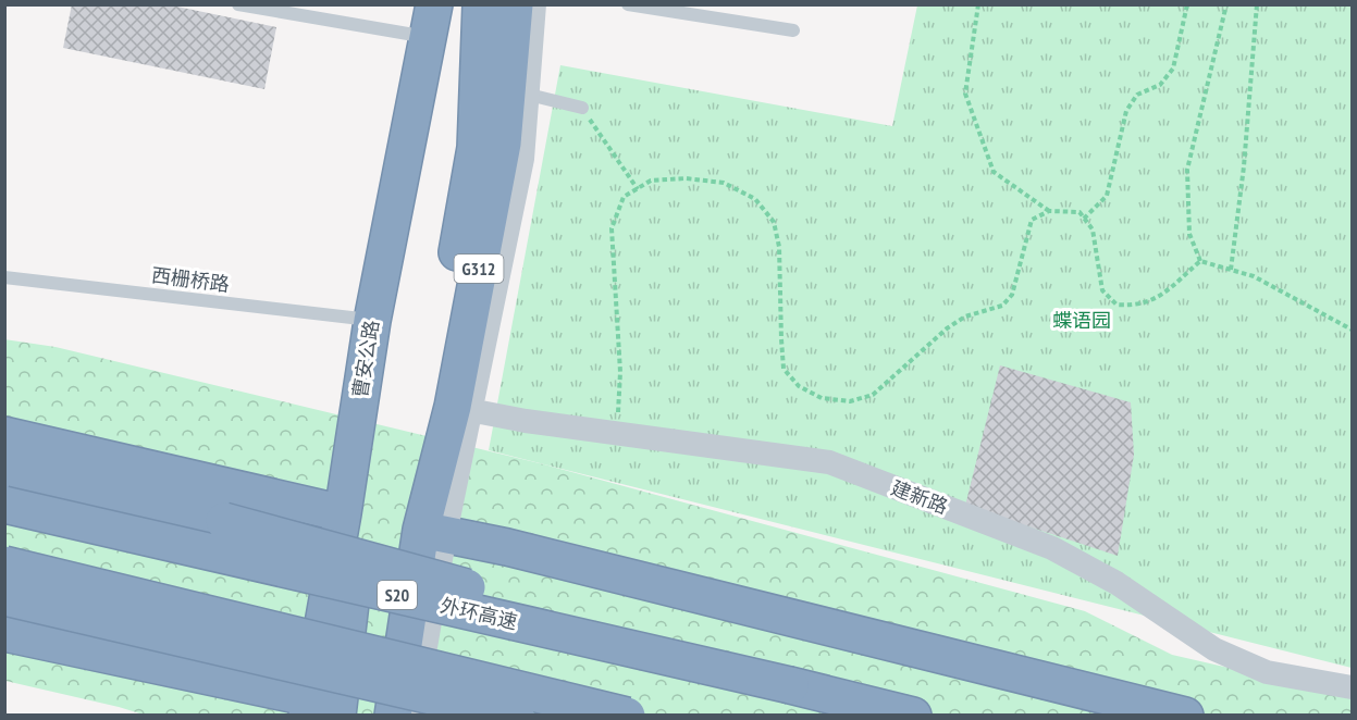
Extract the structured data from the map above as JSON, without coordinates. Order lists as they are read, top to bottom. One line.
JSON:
{"streets":{"highway":["G312","曹安公路","S20","外环高速"],"street":["建新路"],"lane":["西栅桥路"]},"crossings":[["G312","建新路"],["西栅桥路","曹安公路"]],"parks":["蝶语园"]}
